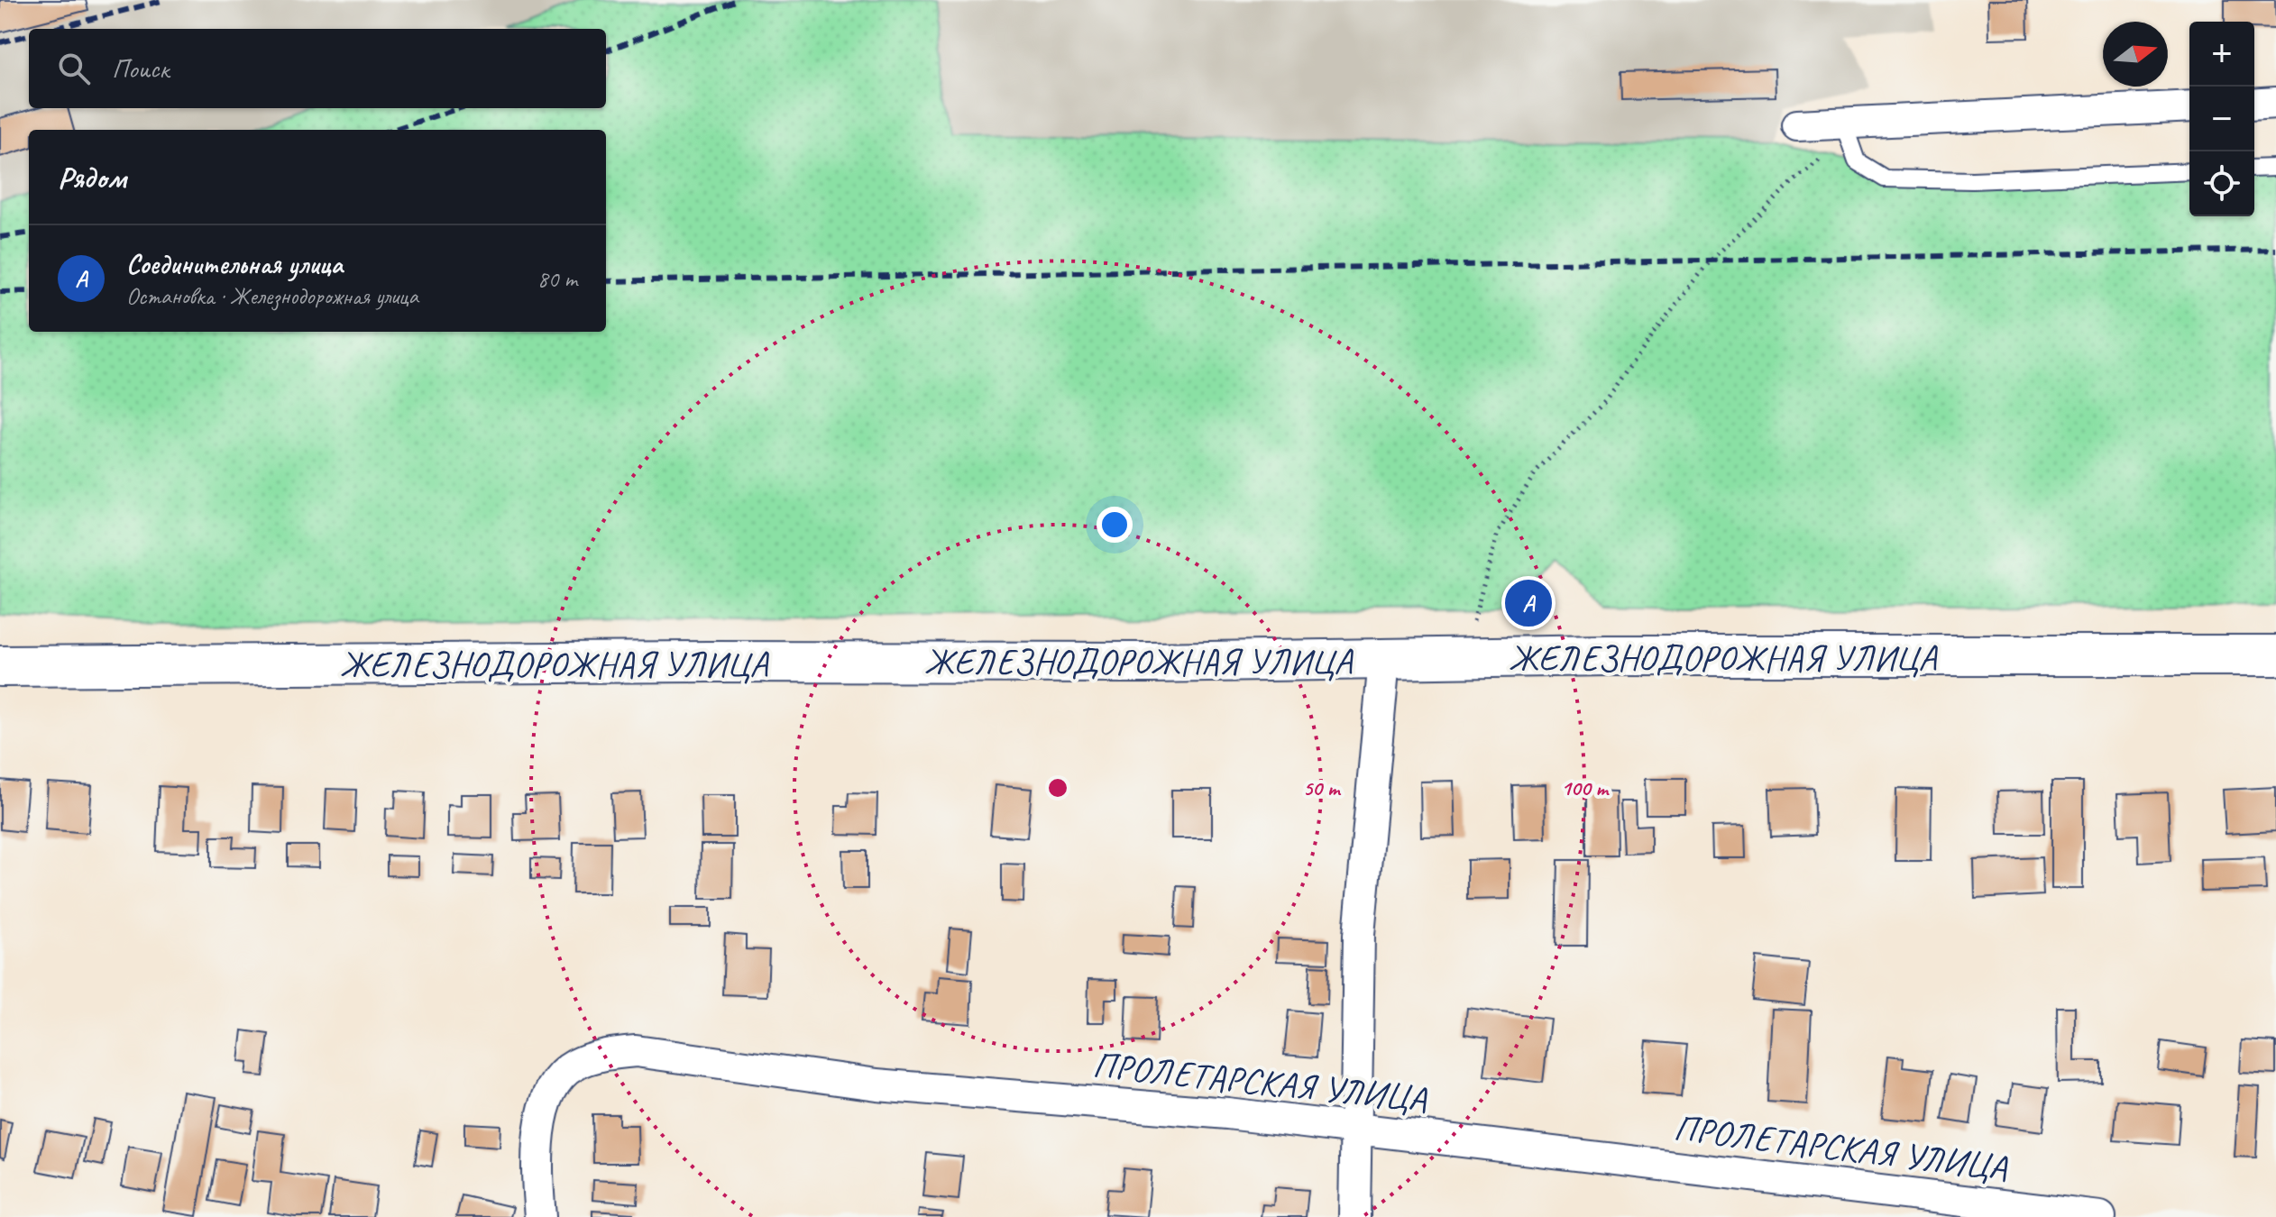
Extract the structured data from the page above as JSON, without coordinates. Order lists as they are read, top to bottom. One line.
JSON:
{"streets":{"street":["ЖЕЛЕЗНОДОРОЖНАЯ УЛИЦА","ПРОЛЕТАРСКАЯ УЛИЦА"]},"north":"right","page":{"map_buttons":["+","−"],"search":"Поиск","heading":"Рядом","list":[{"mark":"A","name":"Соединительная улица","note":"Остановка · Железнодорожная улица","value":"80 m"}],"pins":"A"},"rings":["50 m","100 m"]}
